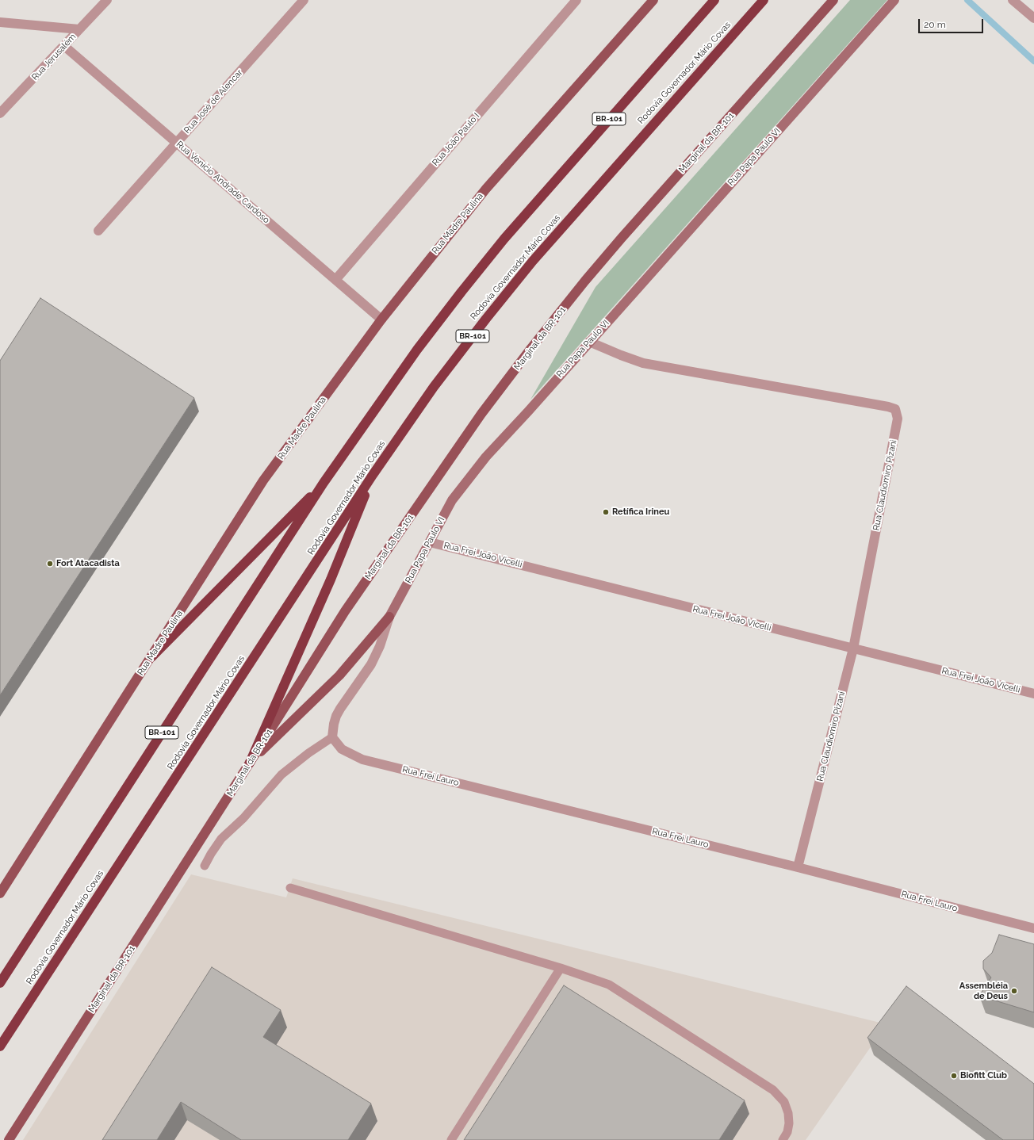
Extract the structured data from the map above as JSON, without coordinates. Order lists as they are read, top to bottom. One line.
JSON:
{"streets":{"highway":["Rodovia Governador Mário Covas","BR-101"],"main road":["Marginal da BR-101","Rua Madre Paulina"],"street":["Rua Jerusalém","Rua José de Alencar","Rua João Paulo I","Rua Papa Paulo VI","Rua Venício Andrade Cardoso","Rua Claudiomiro Pizani","Rua Frei João Vicelli","Rua Frei Lauro"]},"crossings":[["Rua Jerusalém","Rua Venício Andrade Cardoso"],["Rua José de Alencar","Rua Venício Andrade Cardoso"],["Rua João Paulo I","Rua Venício Andrade Cardoso"],["Rua Papa Paulo VI","Rua Claudiomiro Pizani"],["Rua Papa Paulo VI","Rua Frei João Vicelli"],["Rua Papa Paulo VI","Rua Frei Lauro"],["Rua Venício Andrade Cardoso","Rua Madre Paulina"],["Rua Claudiomiro Pizani","Rua Frei João Vicelli"],["Rua Claudiomiro Pizani","Rua Frei Lauro"]],"places":["Retífica Irineu","Fort Atacadista","Assembléia de Deus","Biofitt Club"],"scale_bar":"20 m"}
